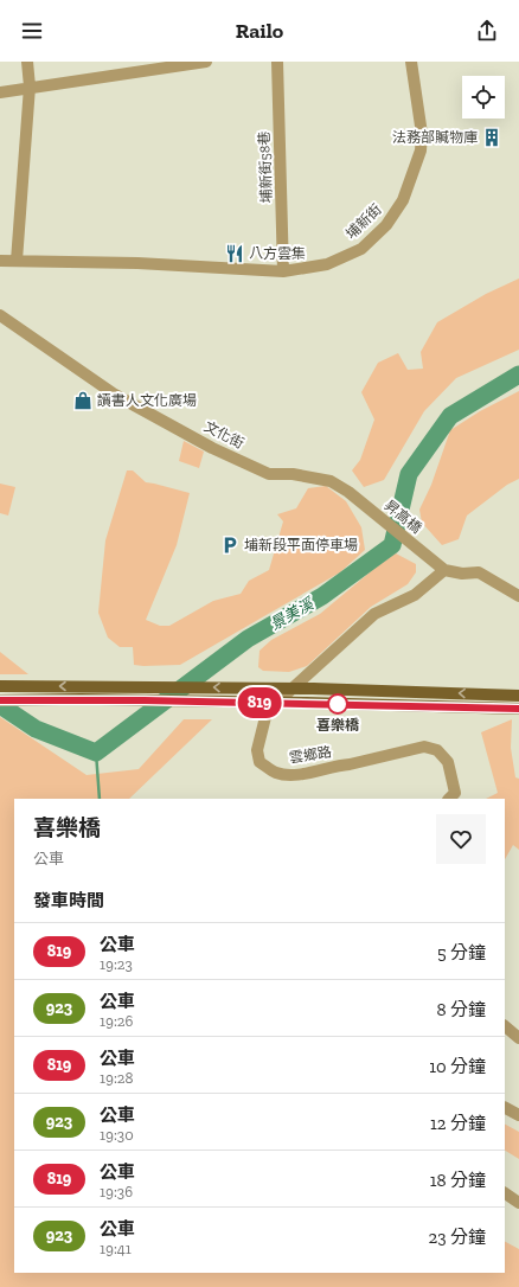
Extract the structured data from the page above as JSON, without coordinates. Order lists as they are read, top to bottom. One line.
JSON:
{"streets":{"street":["埔新街58巷","埔新街","文化街","昇高橋","雲鄉路"]},"crossings":[["埔新街58巷","埔新街"],["文化街","昇高橋"],["昇高橋","雲鄉路"]],"water":["景美溪"],"places":{"building":["法務部贓物庫"],"restaurant":["八方雲集"],"shop":["讀書人文化廣場"],"parking":["埔新段平面停車場"],"other":["喜樂橋"]},"lines":["bus line 819"],"page":{"header":"Railo","on_map":"819","heading":[["喜樂橋","公車"],"發車時間"],"list":[{"mark":"819","name":"公車","note":"19:23","value":"5 分鐘"},{"mark":"923","name":"公車","note":"19:26","value":"8 分鐘"},{"mark":"819","name":"公車","note":"19:28","value":"10 分鐘"},{"mark":"923","name":"公車","note":"19:30","value":"12 分鐘"},{"mark":"819","name":"公車","note":"19:36","value":"18 分鐘"},{"mark":"923","name":"公車","note":"19:41","value":"23 分鐘"}]}}
